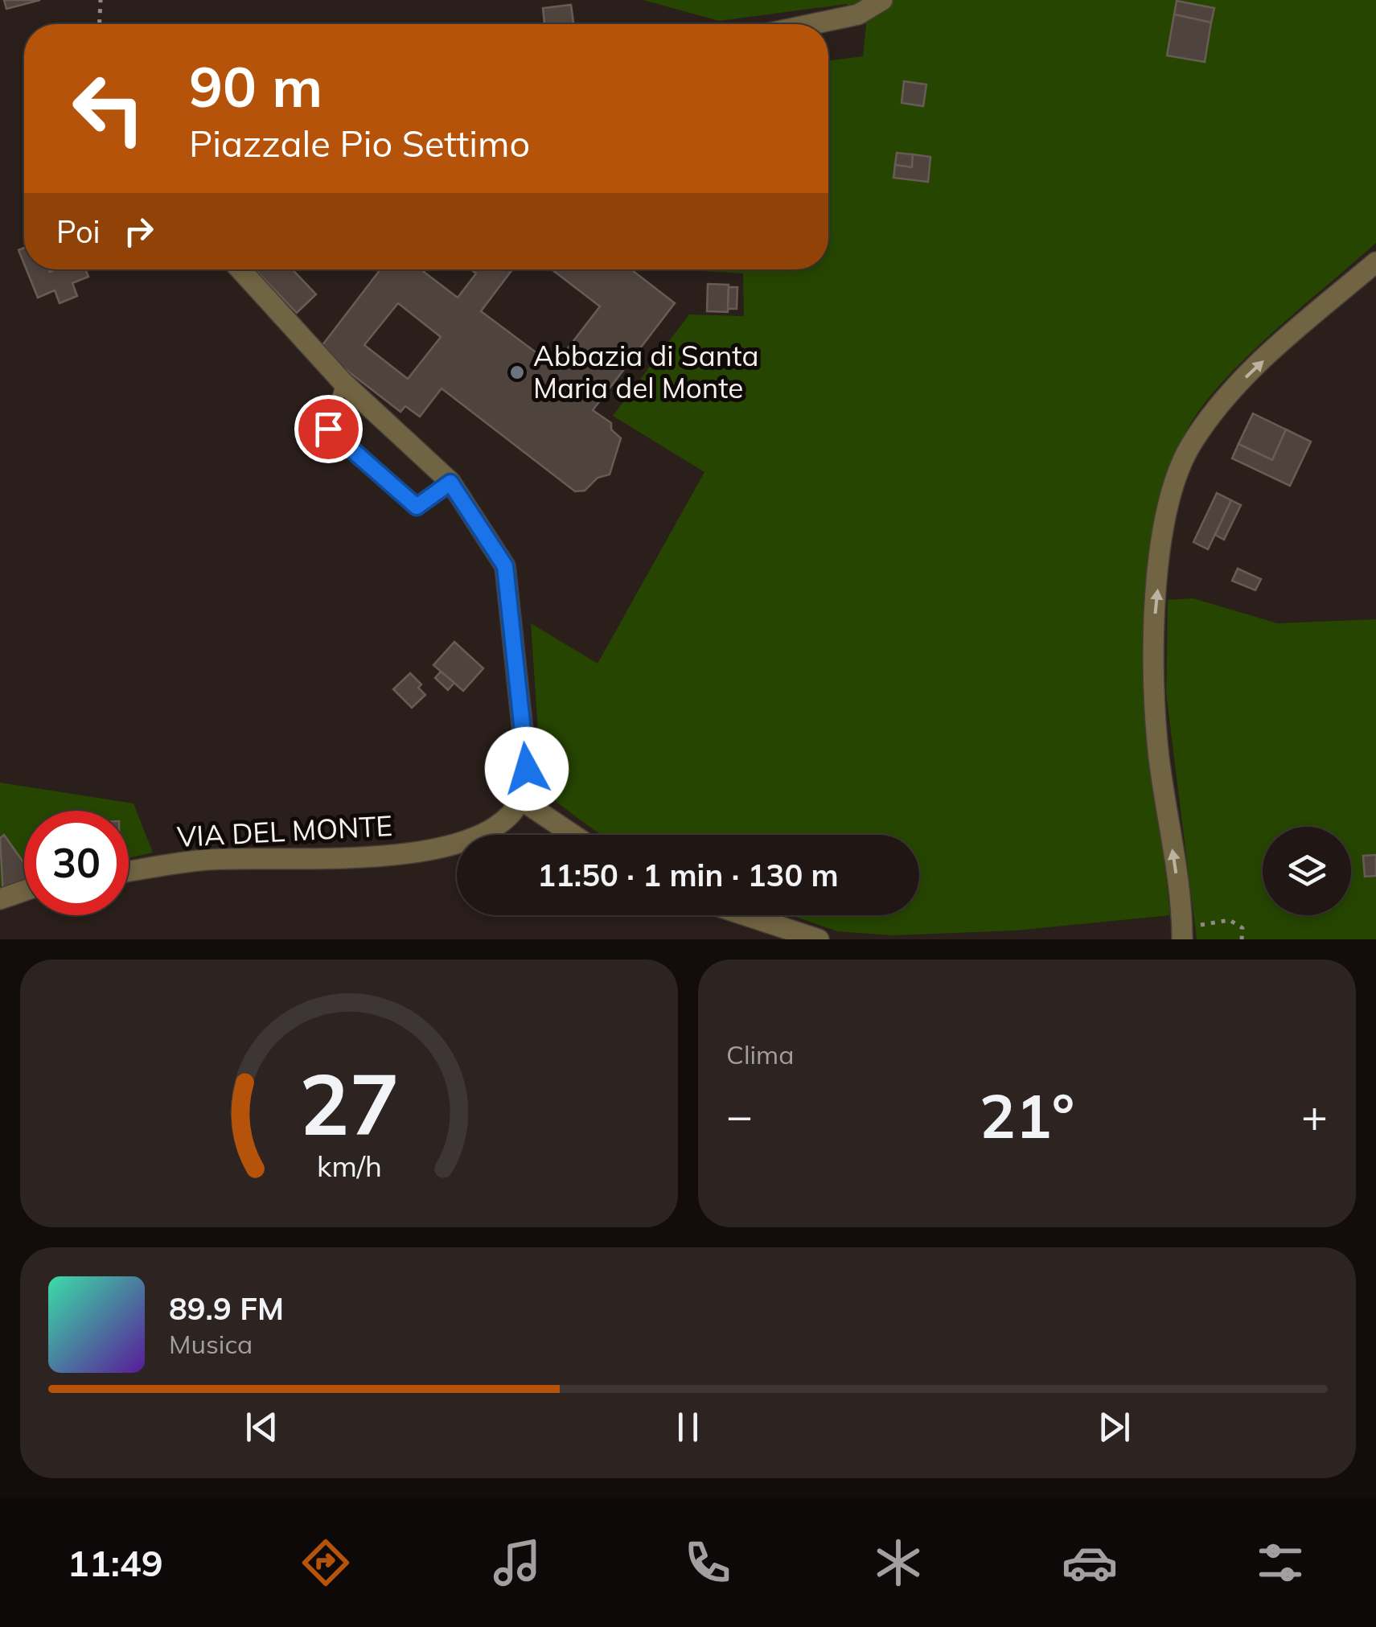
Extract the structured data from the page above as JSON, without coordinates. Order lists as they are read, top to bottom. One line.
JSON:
{"streets":{"street":["VIA DEL MONTE"]},"places":["Abbazia di Santa Maria del Monte"],"page":{"turn":["90 m","Piazzale Pio Settimo"],"then":"Poi","limit":"30","trip":"11:50 · 1 min · 130 m","tile":"Clima","heat":["−","21°","+"],"song":["89.9 FM","Musica"],"tabs":"11:49","gauge":["27","km/h"]}}
